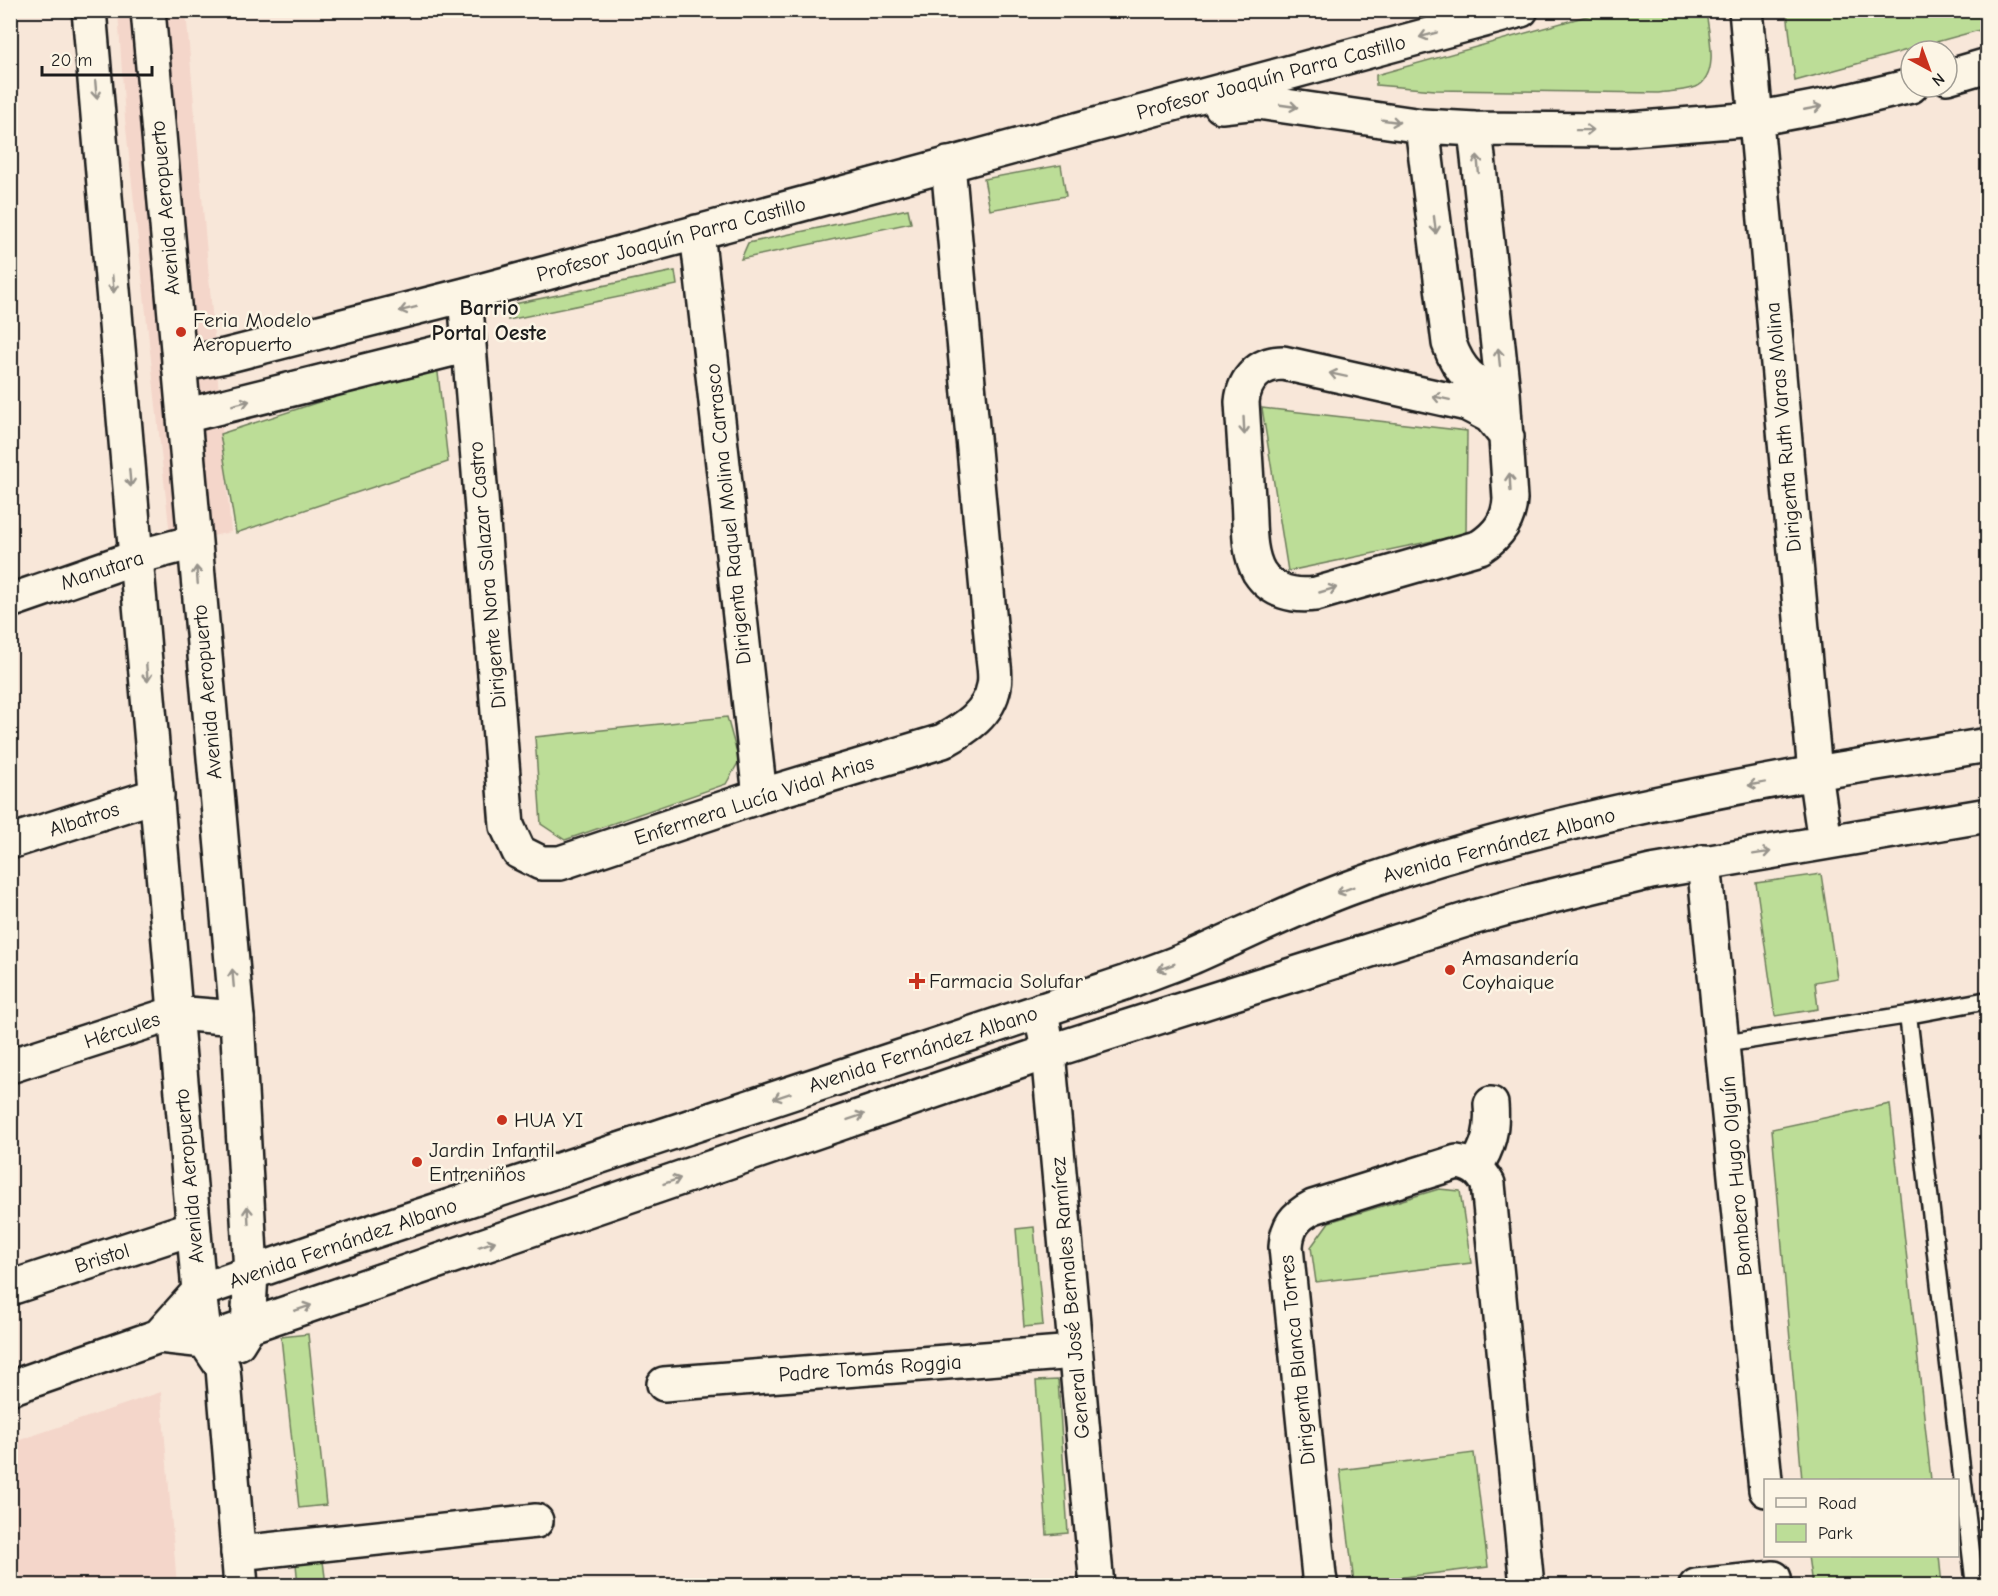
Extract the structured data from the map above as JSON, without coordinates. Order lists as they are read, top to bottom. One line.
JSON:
{"streets":{"street":["Profesor Joaquín Parra Castillo","Avenida Aeropuerto","Dirigenta Ruth Varas Molina","Dirigenta Raquel Molina Carrasco","Manutara","Dirigente Nora Salazar Castro","Enfermera Lucía Vidal Arias","Albatros","Avenida Fernández Albano","Hércules","Bombero Hugo Olguín","Bristol","General José Bernales Ramírez","Dirigenta Blanca Torres","Padre Tomás Roggia"]},"crossings":[["Profesor Joaquín Parra Castillo","Avenida Aeropuerto"],["Profesor Joaquín Parra Castillo","Dirigenta Ruth Varas Molina"],["Profesor Joaquín Parra Castillo","Dirigenta Raquel Molina Carrasco"],["Profesor Joaquín Parra Castillo","Dirigente Nora Salazar Castro"],["Profesor Joaquín Parra Castillo","Enfermera Lucía Vidal Arias"],["Avenida Aeropuerto","Manutara"],["Avenida Aeropuerto","Albatros"],["Avenida Aeropuerto","Avenida Fernández Albano"],["Avenida Aeropuerto","Hércules"],["Avenida Aeropuerto","Bristol"],["Dirigenta Ruth Varas Molina","Avenida Fernández Albano"],["Dirigenta Raquel Molina Carrasco","Enfermera Lucía Vidal Arias"],["Dirigente Nora Salazar Castro","Enfermera Lucía Vidal Arias"],["Avenida Fernández Albano","Bombero Hugo Olguín"],["Avenida Fernández Albano","General José Bernales Ramírez"],["General José Bernales Ramírez","Padre Tomás Roggia"]],"districts":["Barrio Portal Oeste"],"places":{"other":["Feria Modelo Aeropuerto","Amasandería Coyhaique","HUA YI","Jardin Infantil Entreniños"],"health":["Farmacia Solufar"]},"legend":["Road","Park"],"scale_bar":"20 m","north":"bottom right"}
